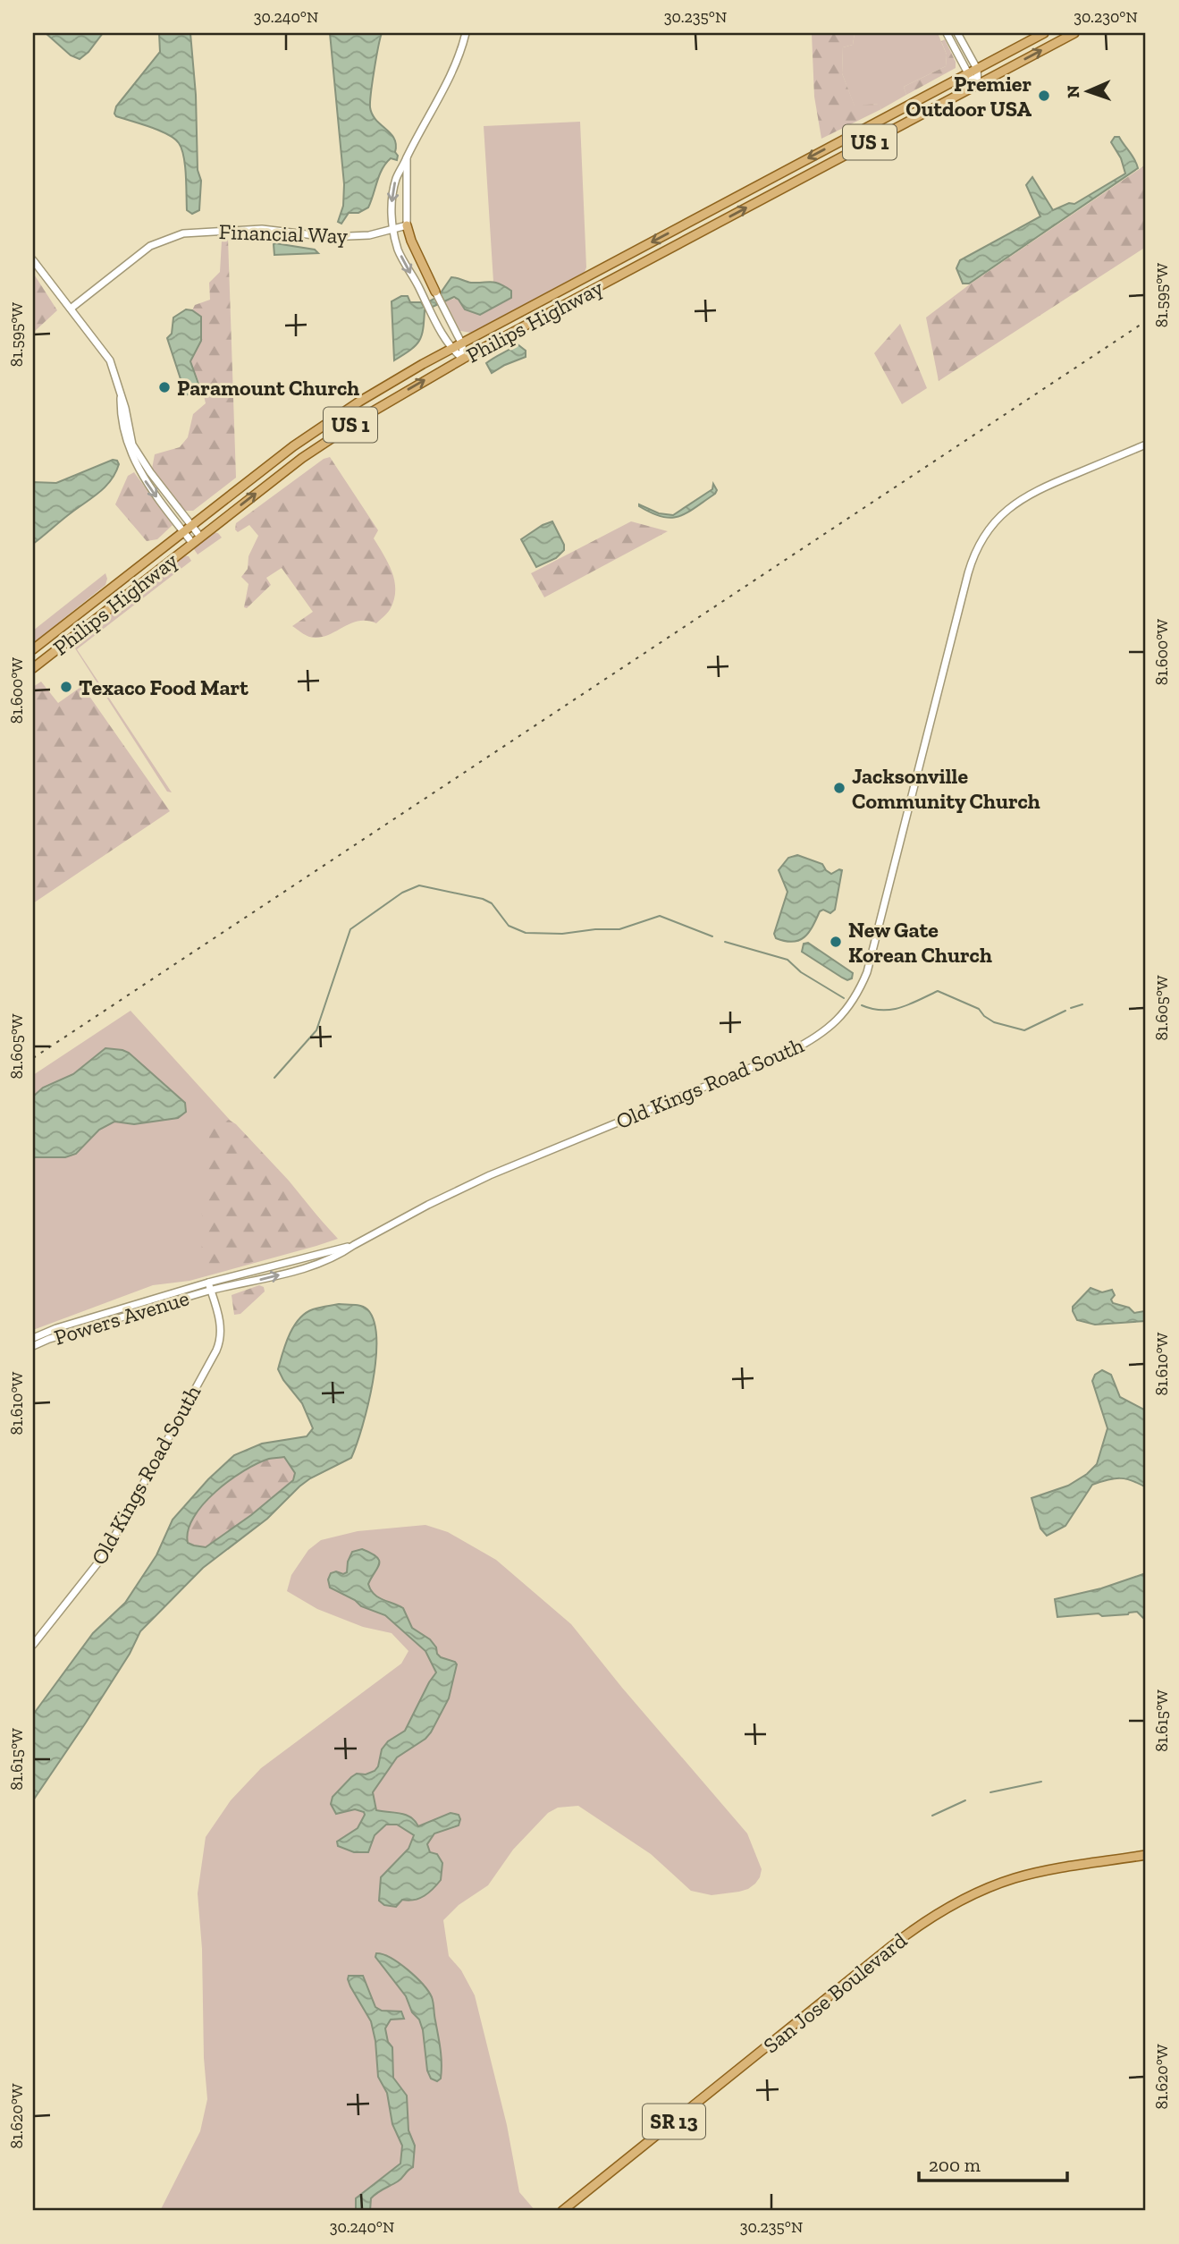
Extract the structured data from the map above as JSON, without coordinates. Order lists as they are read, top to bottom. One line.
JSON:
{"streets":{"main road":["US 1","Philips Highway","San Jose Boulevard","SR 13"],"street":["Financial Way","Old Kings Road South","Powers Avenue"]},"crossings":[["Old Kings Road South","Powers Avenue"]],"places":["Premier Outdoor USA","Paramount Church","Texaco Food Mart","Jacksonville Community Church","New Gate Korean Church"],"scale_bar":"200 m","north":"left","coordinates":["30.240°N","30.235°N","30.230°N","81.595°W","81.600°W","81.605°W","81.610°W","81.615°W","81.620°W"]}
